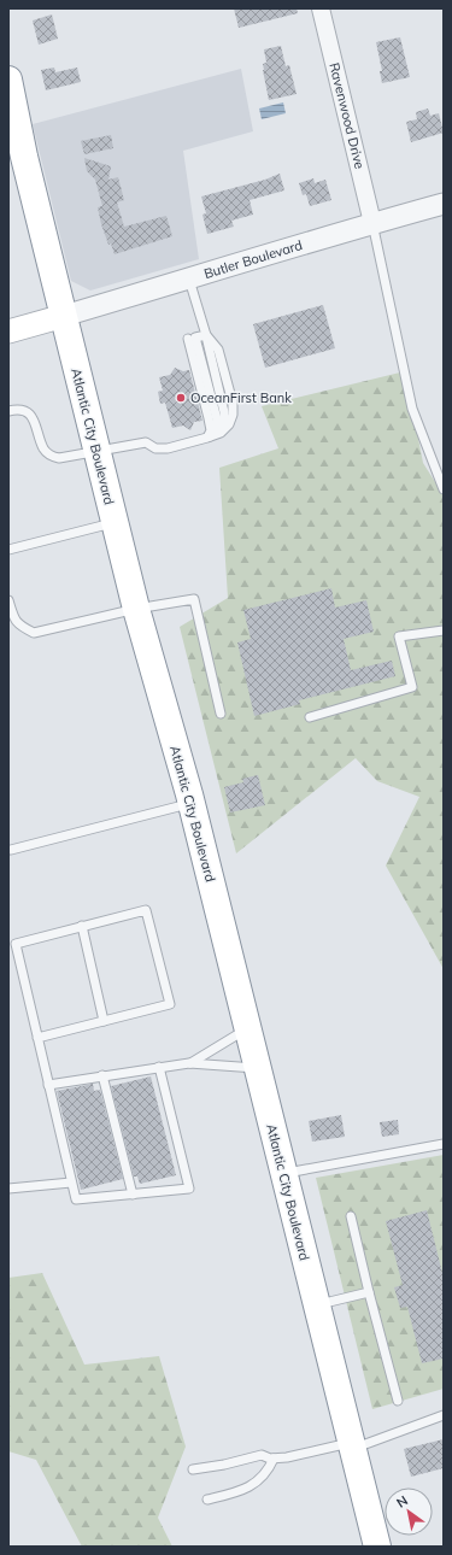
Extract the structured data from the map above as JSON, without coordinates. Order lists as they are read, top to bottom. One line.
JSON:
{"streets":{"highway":["Atlantic City Boulevard"],"street":["Ravenwood Drive","Butler Boulevard"]},"crossings":[["Ravenwood Drive","Butler Boulevard"],["Butler Boulevard","Atlantic City Boulevard"]],"places":["OceanFirst Bank"],"north":"top left"}
